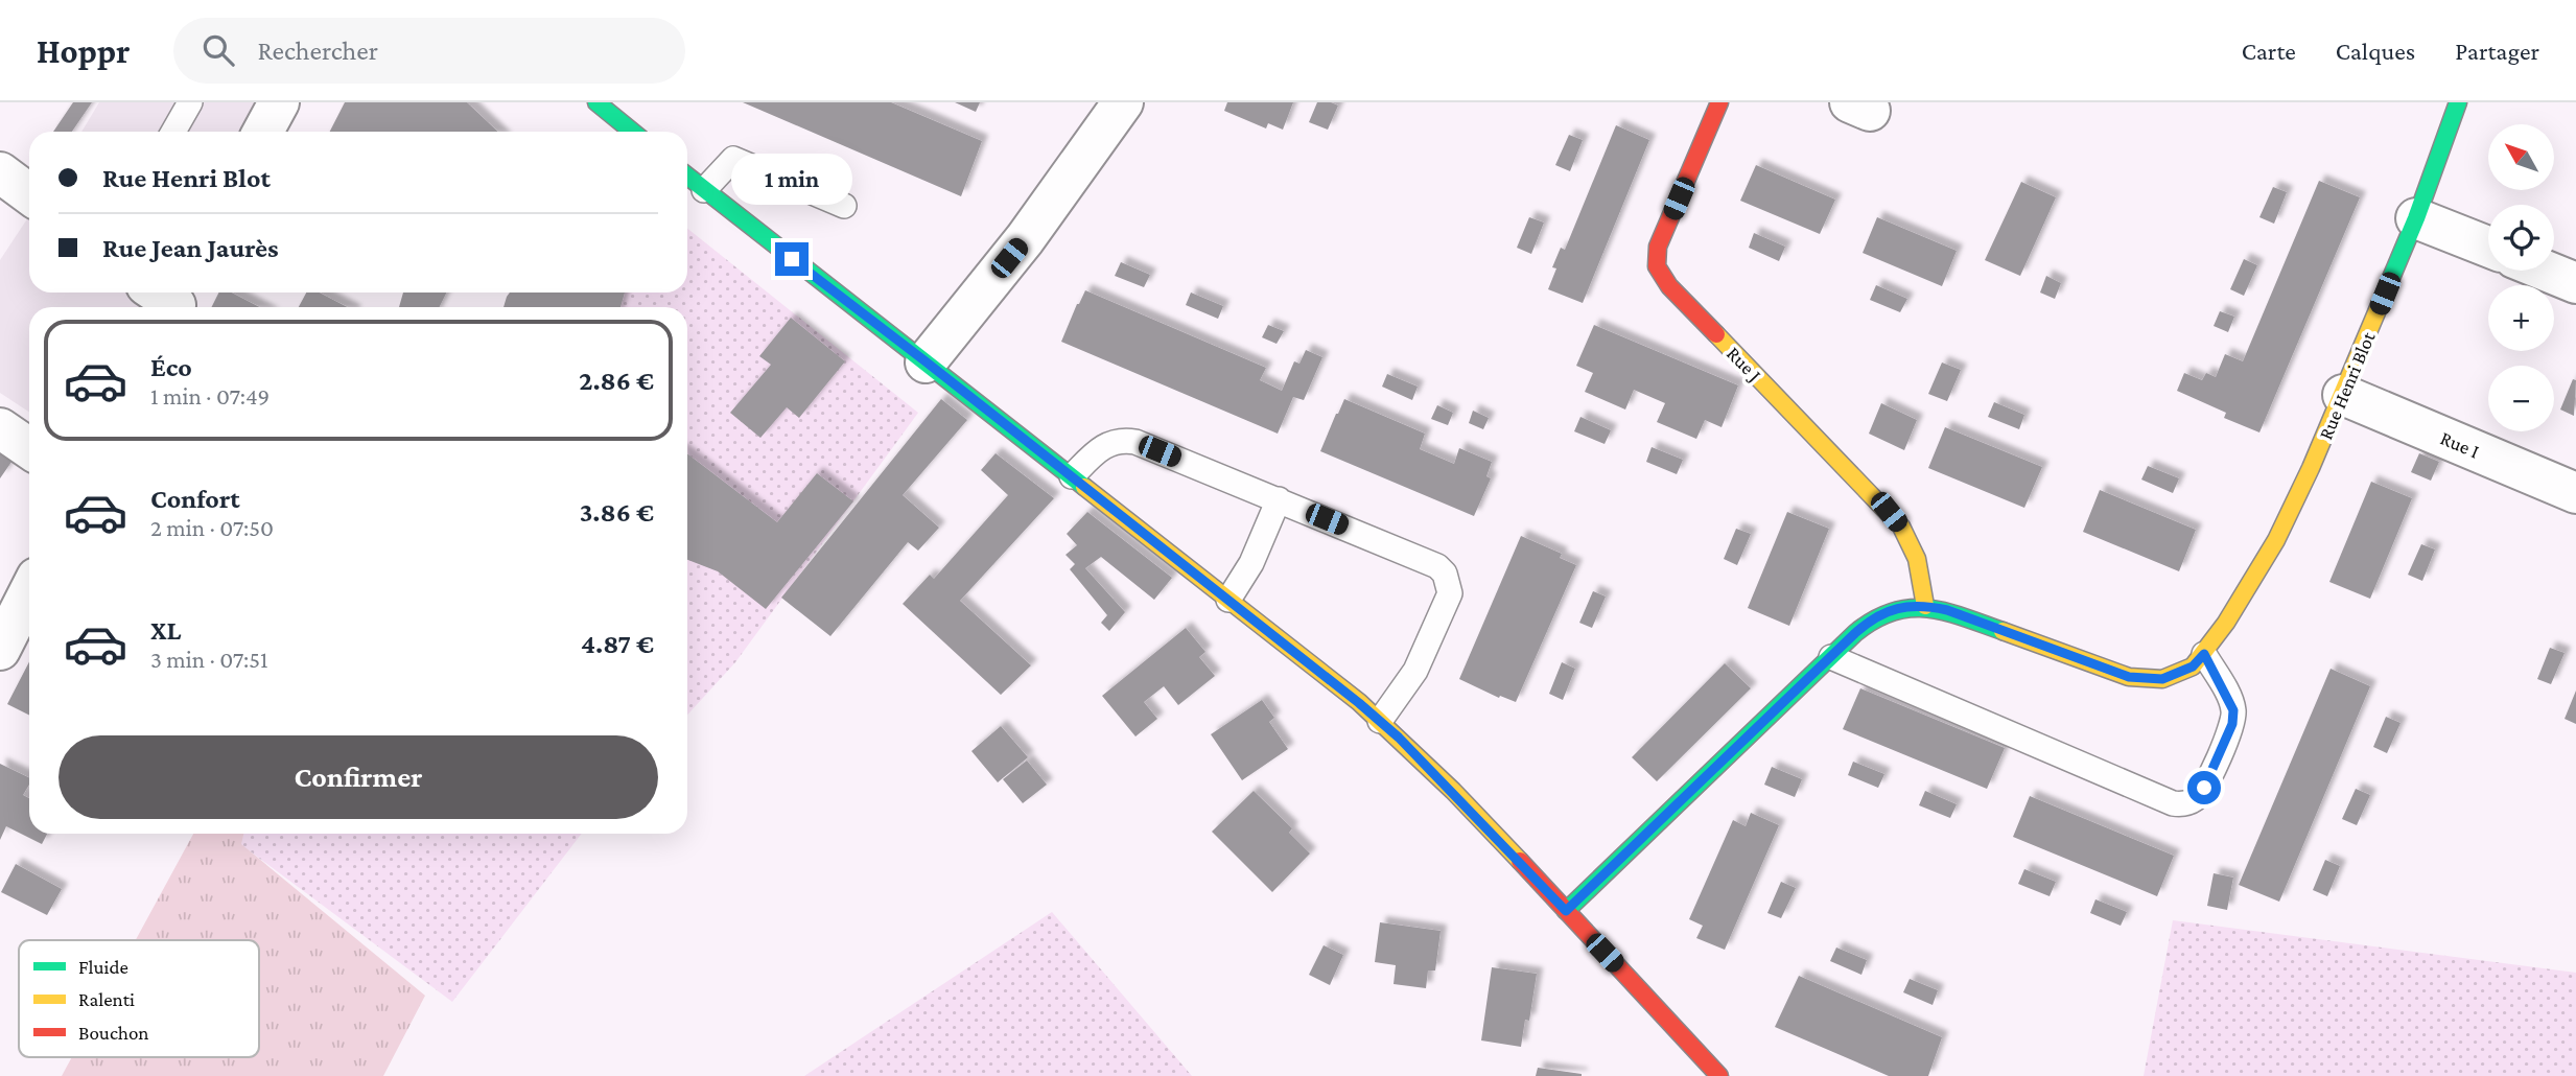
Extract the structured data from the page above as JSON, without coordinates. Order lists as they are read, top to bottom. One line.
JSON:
{"streets":{"street":["Rue J","Rue Henri Blot","Rue I"]},"crossings":[["Rue J","Rue Henri Blot"],["Rue Henri Blot","Rue I"]],"legend":["Fluide","Ralenti","Bouchon"],"north":"top left","page":{"header":"Hoppr","search":"Rechercher","nav":["Carte","Calques","Partager"],"map_buttons":["+","−"],"banner":["Rue Henri Blot","Rue Jean Jaurès"],"bubble":"1 min","list":[{"name":"Éco","note":"1 min · 07:49","value":"2.86 €"},{"name":"Confort","note":"2 min · 07:50","value":"3.86 €"},{"name":"XL","note":"3 min · 07:51","value":"4.87 €"}],"buttons":"Confirmer"}}
